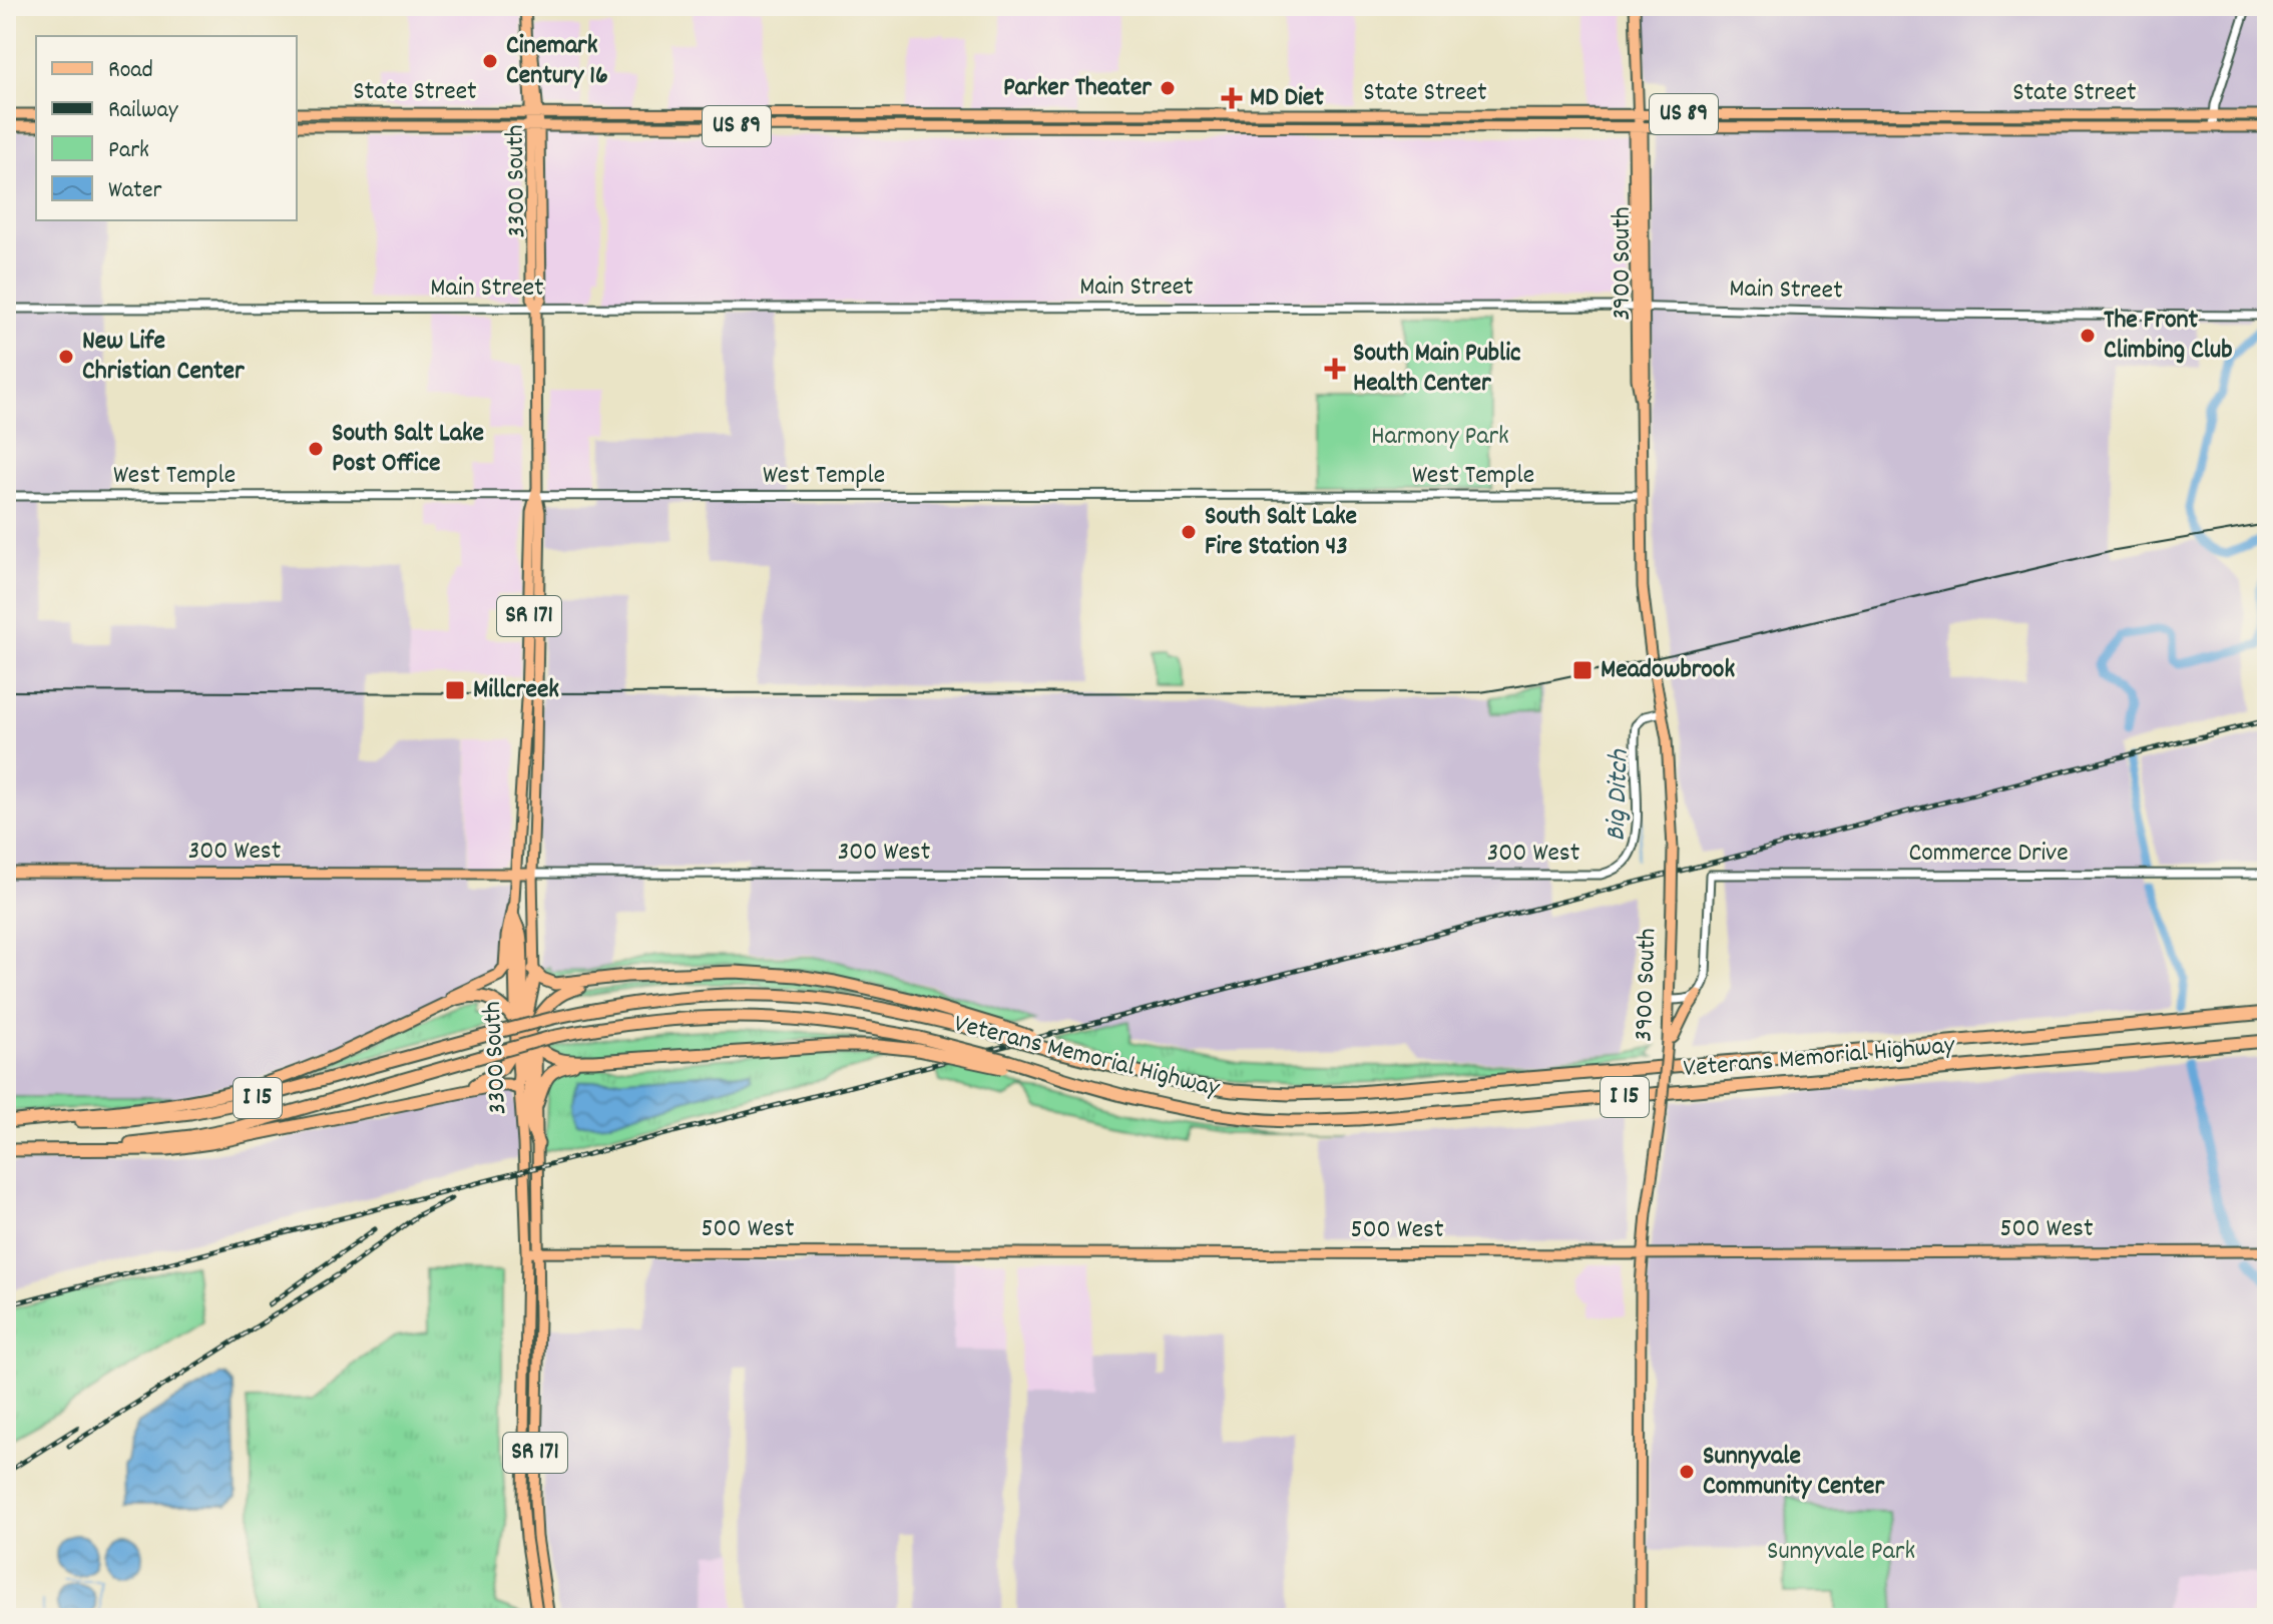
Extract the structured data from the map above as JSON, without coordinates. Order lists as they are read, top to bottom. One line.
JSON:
{"streets":{"highway":["Veterans Memorial Highway","I 15"],"main road":["State Street","US 89","3300 South","3900 South","SR 171","300 West","500 West"],"street":["Main Street","West Temple","Commerce Drive"]},"crossings":[["State Street","3300 South"],["State Street","3900 South"],["3300 South","Main Street"],["3300 South","West Temple"],["3300 South","300 West"],["3300 South","500 West"],["3900 South","Main Street"],["3900 South","West Temple"],["3900 South","300 West"],["3900 South","500 West"]],"water":["Big Ditch"],"parks":["Harmony Park","Sunnyvale Park"],"places":{"other":["Cinemark Century 16","Parker Theater","The Front Climbing Club","New Life Christian Center","South Salt Lake Post Office","South Salt Lake Fire Station 43","Sunnyvale Community Center"],"health":["MD Diet","South Main Public Health Center"],"transit":["Meadowbrook","Millcreek"]},"legend":["Road","Railway","Park","Water"]}
